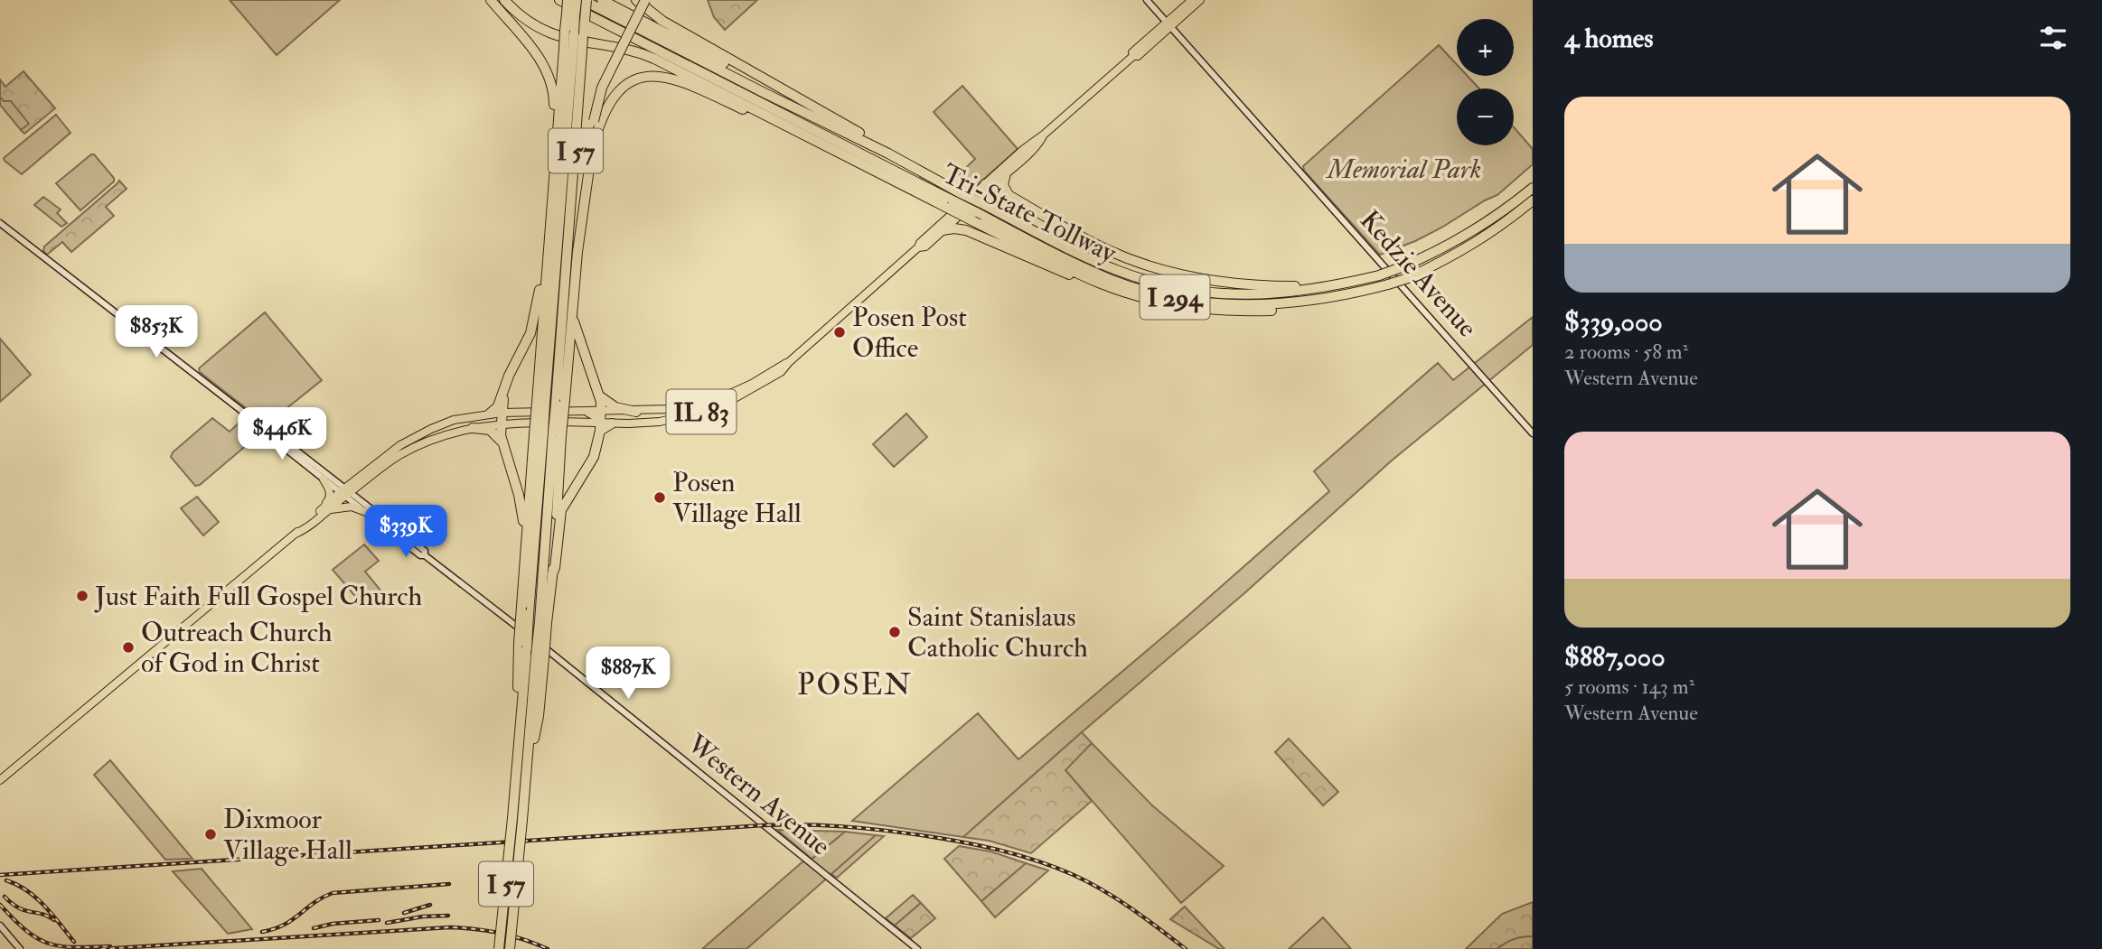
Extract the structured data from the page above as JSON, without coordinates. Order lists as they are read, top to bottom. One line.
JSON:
{"streets":{"highway":["I 57","Tri-State Tollway","I 294"],"main road":["Kedzie Avenue","IL 83","Western Avenue"]},"crossings":[["I 57","Tri-State Tollway"],["Kedzie Avenue","IL 83"],["IL 83","Western Avenue"]],"districts":["POSEN"],"parks":["Memorial Park"],"places":["Posen Post Office","Posen Village Hall","Just Faith Full Gospel Church","Saint Stanislaus Catholic Church","Outreach Church of God in Christ","Dixmoor Village Hall"],"page":{"heading":"4 homes","map_buttons":["+","−"],"list":[{"name":"$339,000","note":"2 rooms · 58 m² · Western Avenue"},{"name":"$887,000","note":"5 rooms · 143 m² · Western Avenue"}],"price":["$853K","$446K","$339K","$887K"]}}
